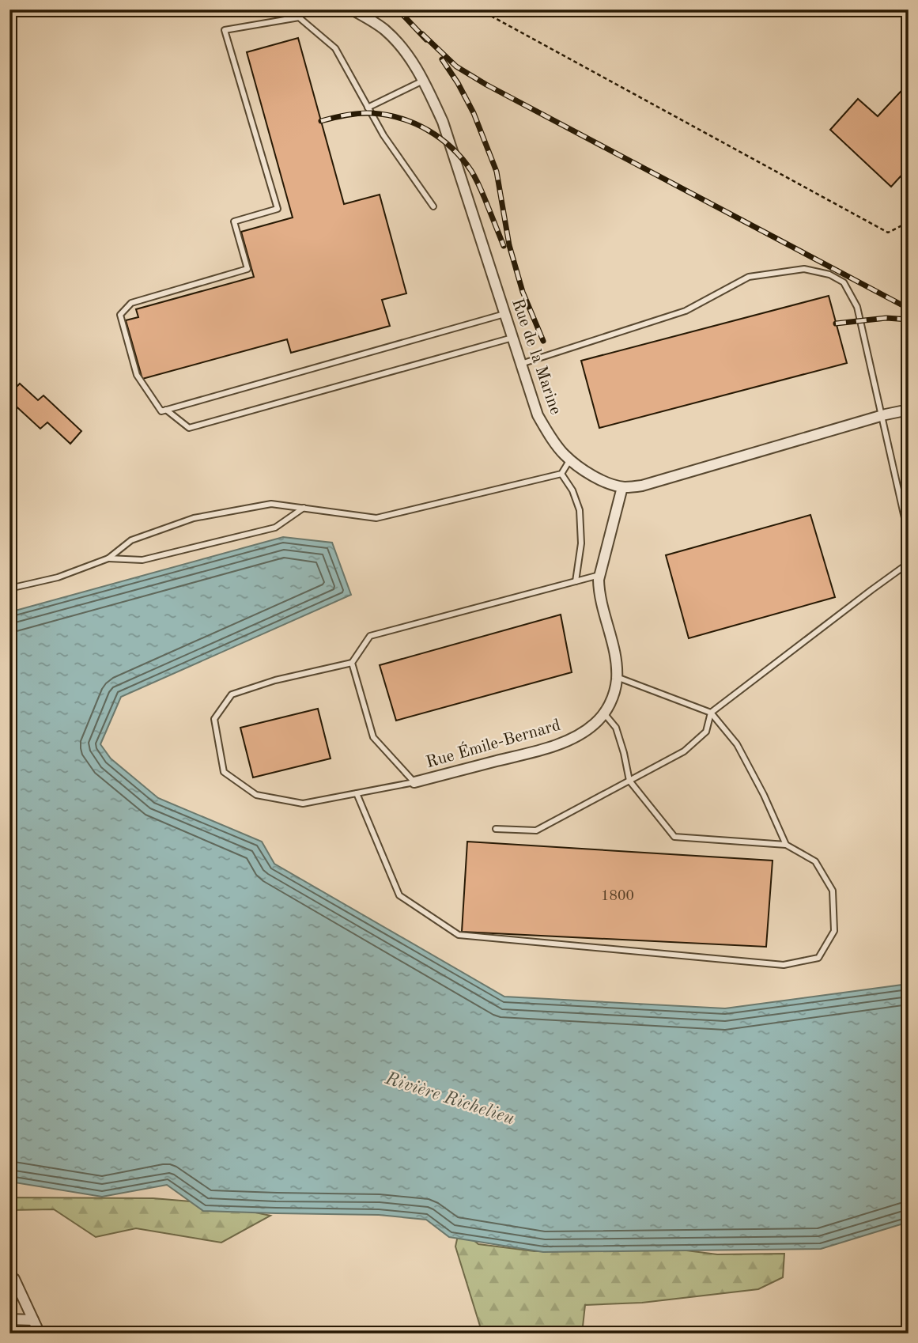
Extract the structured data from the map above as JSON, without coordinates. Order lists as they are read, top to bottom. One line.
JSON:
{"streets":{"street":["Rue de la Marine","Rue Émile-Bernard"]},"crossings":[["Rue de la Marine","Rue Émile-Bernard"]],"water":["Rivière Richelieu"],"house_numbers":["1800"]}
